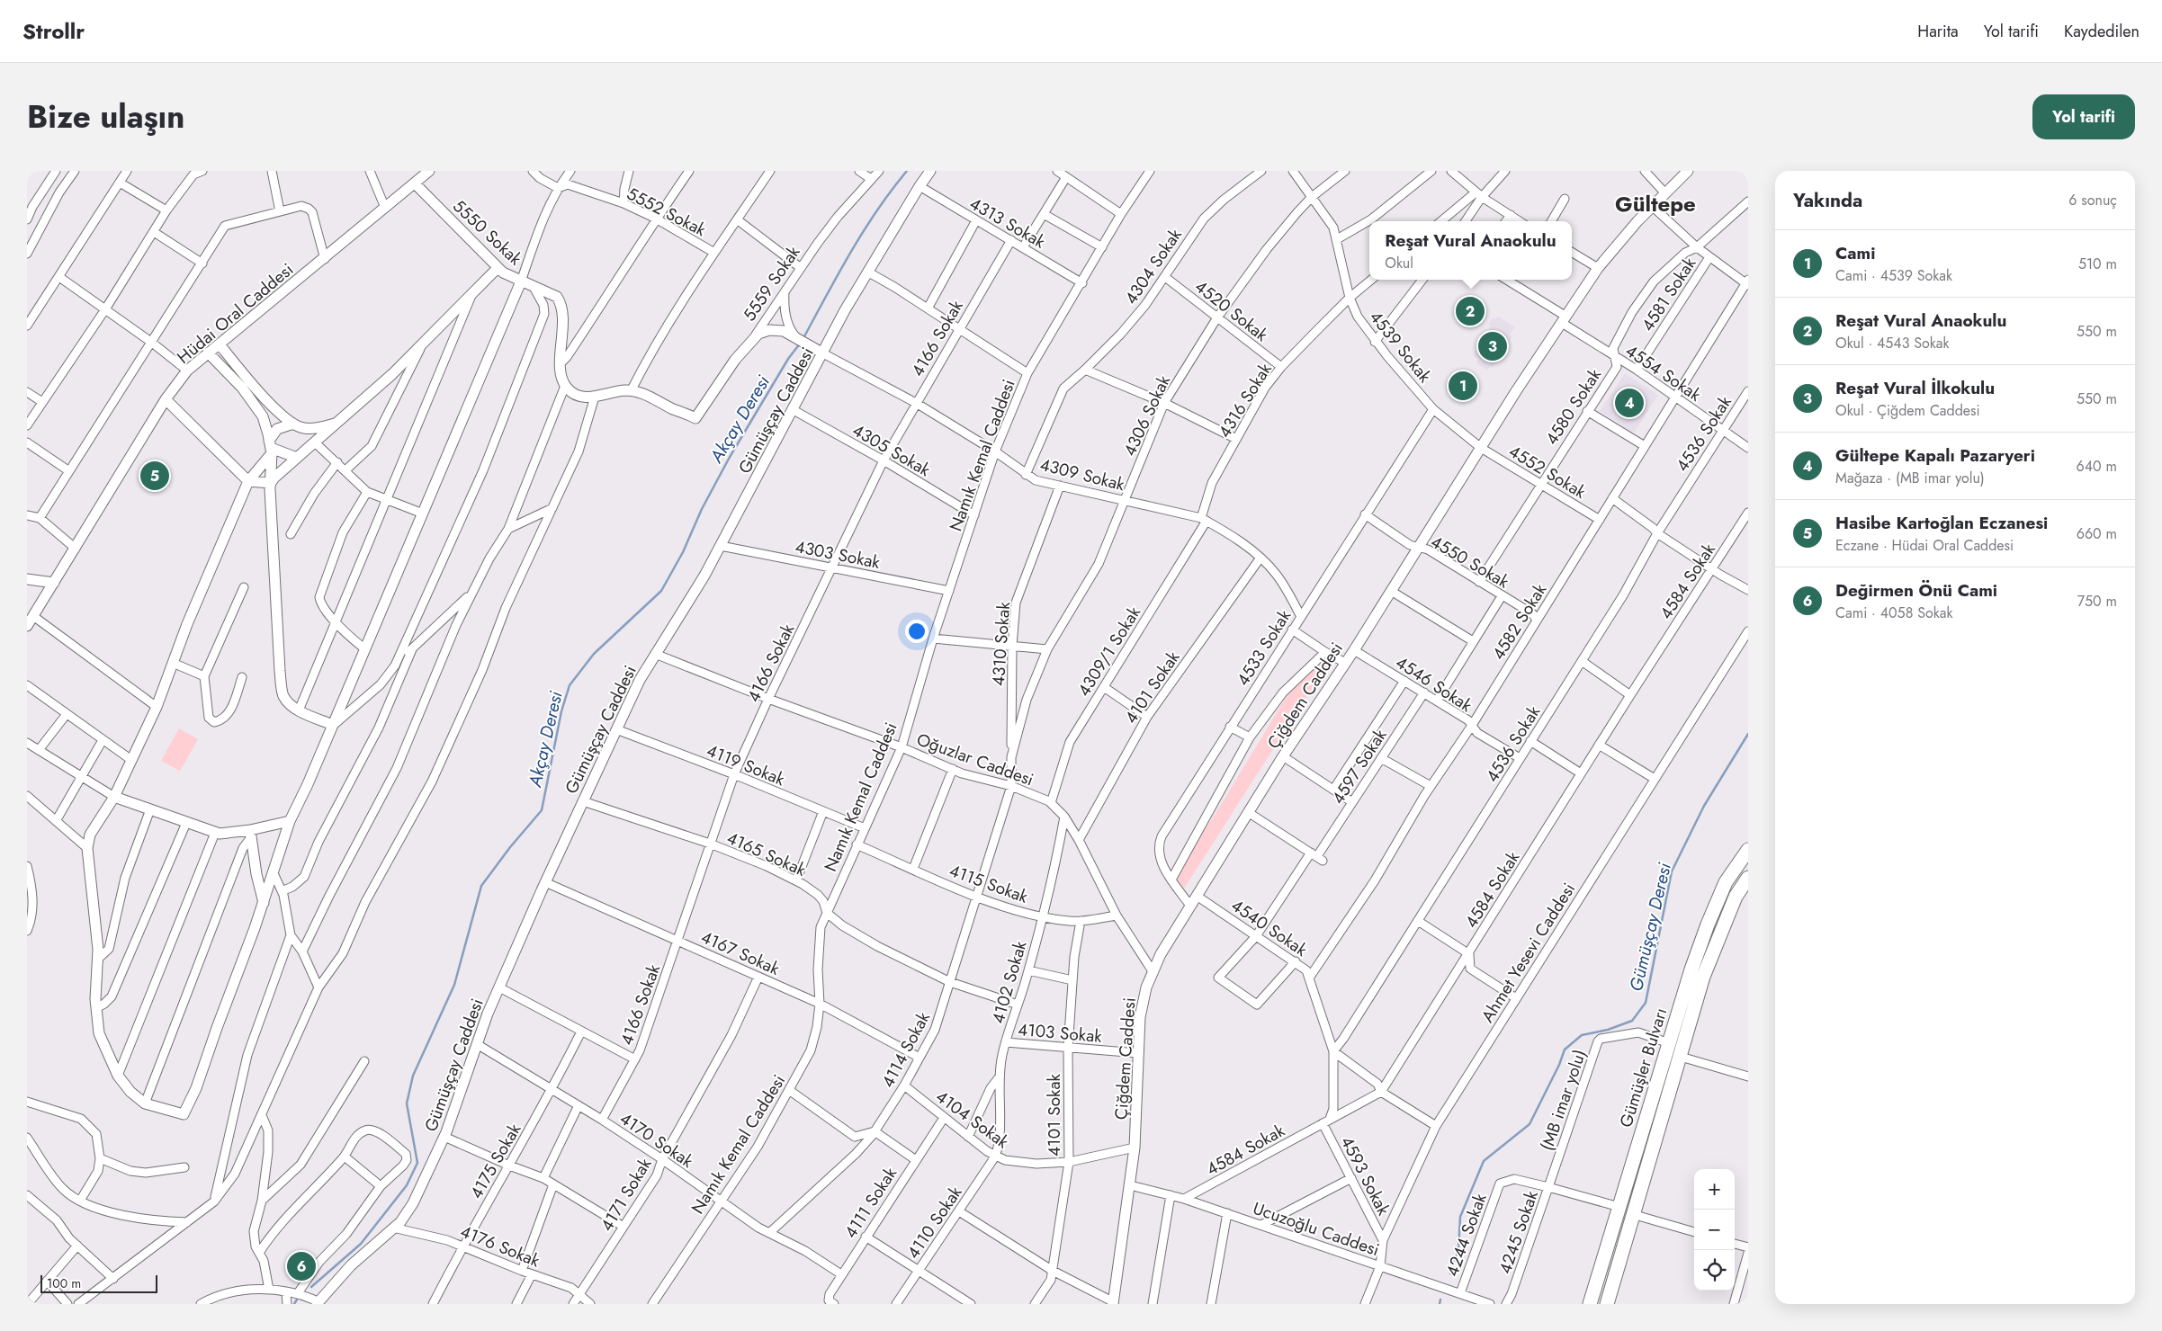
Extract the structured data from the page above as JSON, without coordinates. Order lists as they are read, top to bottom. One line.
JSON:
{"streets":{"main road":["Gümüşler Bulvarı"],"street":["5552 Sokak","4313 Sokak","5550 Sokak","4304 Sokak","5559 Sokak","4581 Sokak","4520 Sokak","Hüdai Oral Caddesi","4166 Sokak","4539 Sokak","4554 Sokak","4316 Sokak","4580 Sokak","Gümüşçay Caddesi","4306 Sokak","4536 Sokak","4305 Sokak","Namık Kemal Caddesi","4552 Sokak","4309 Sokak","4303 Sokak","4550 Sokak","4584 Sokak","4582 Sokak","4310 Sokak","4533 Sokak","4309/1 Sokak","4546 Sokak","4101 Sokak","Çiğdem Caddesi","Oğuzlar Caddesi","4119 Sokak","4597 Sokak","4165 Sokak","4115 Sokak","4540 Sokak","4167 Sokak","Ahmet Yesevi Caddesi","4102 Sokak","4103 Sokak","4114 Sokak","(MB imar yolu)","4104 Sokak","4170 Sokak","4175 Sokak","4593 Sokak","4171 Sokak","4111 Sokak","4110 Sokak","Ucuzoğlu Caddesi","4245 Sokak","4244 Sokak","4176 Sokak"]},"crossings":[["4313 Sokak","4166 Sokak"],["4313 Sokak","Gümüşçay Caddesi"],["4313 Sokak","Namık Kemal Caddesi"],["5550 Sokak","Hüdai Oral Caddesi"],["4304 Sokak","4520 Sokak"],["4304 Sokak","4309 Sokak"],["5559 Sokak","4309 Sokak"],["4581 Sokak","4554 Sokak"],["4520 Sokak","4316 Sokak"],["4520 Sokak","4306 Sokak"],["4166 Sokak","4305 Sokak"],["4166 Sokak","4309 Sokak"],["4166 Sokak","4303 Sokak"],["4166 Sokak","Oğuzlar Caddesi"],["4166 Sokak","4119 Sokak"],["4166 Sokak","4165 Sokak"],["4166 Sokak","4167 Sokak"],["4166 Sokak","4170 Sokak"],["4539 Sokak","4316 Sokak"],["4539 Sokak","4306 Sokak"],["4539 Sokak","4552 Sokak"],["4539 Sokak","4533 Sokak"],["4539 Sokak","Çiğdem Caddesi"],["4554 Sokak","4580 Sokak"],["4554 Sokak","4536 Sokak"],["4554 Sokak","4582 Sokak"],["4554 Sokak","Çiğdem Caddesi"],["4316 Sokak","4309 Sokak"],["4316 Sokak","4309/1 Sokak"],["4580 Sokak","4552 Sokak"],["4580 Sokak","4550 Sokak"],["Gümüşçay Caddesi","4305 Sokak"],["Gümüşçay Caddesi","4309 Sokak"],["Gümüşçay Caddesi","4303 Sokak"],["Gümüşçay Caddesi","Oğuzlar Caddesi"],["Gümüşçay Caddesi","4119 Sokak"],["Gümüşçay Caddesi","4165 Sokak"],["Gümüşçay Caddesi","4167 Sokak"],["Gümüşçay Caddesi","4170 Sokak"],["Gümüşçay Caddesi","4176 Sokak"],["4306 Sokak","4309 Sokak"],["4306 Sokak","4310 Sokak"],["4536 Sokak","4546 Sokak"],["4536 Sokak","4540 Sokak"],["4305 Sokak","Namık Kemal Caddesi"],["Namık Kemal Caddesi","4309 Sokak"],["Namık Kemal Caddesi","4303 Sokak"],["Namık Kemal Caddesi","Oğuzlar Caddesi"],["Namık Kemal Caddesi","4119 Sokak"],["Namık Kemal Caddesi","4165 Sokak"],["Namık Kemal Caddesi","4115 Sokak"],["Namık Kemal Caddesi","4167 Sokak"],["Namık Kemal Caddesi","4170 Sokak"],["4552 Sokak","4582 Sokak"],["4552 Sokak","Çiğdem Caddesi"],["4309 Sokak","4310 Sokak"],["4309 Sokak","4533 Sokak"],["4309 Sokak","4309/1 Sokak"],["4309 Sokak","4101 Sokak"],["4550 Sokak","4582 Sokak"],["4550 Sokak","4533 Sokak"],["4550 Sokak","Çiğdem Caddesi"],["4584 Sokak","4593 Sokak"],["4584 Sokak","Ucuzoğlu Caddesi"],["4582 Sokak","4546 Sokak"],["4582 Sokak","4540 Sokak"],["4310 Sokak","Oğuzlar Caddesi"],["4310 Sokak","4114 Sokak"],["4533 Sokak","Çiğdem Caddesi"],["4309/1 Sokak","Oğuzlar Caddesi"],["4546 Sokak","Çiğdem Caddesi"],["4546 Sokak","4597 Sokak"],["4101 Sokak","Oğuzlar Caddesi"],["4101 Sokak","4115 Sokak"],["4101 Sokak","4103 Sokak"],["4101 Sokak","4104 Sokak"],["Çiğdem Caddesi","Oğuzlar Caddesi"],["Çiğdem Caddesi","4540 Sokak"],["Çiğdem Caddesi","4103 Sokak"],["Çiğdem Caddesi","4104 Sokak"],["Çiğdem Caddesi","Ucuzoğlu Caddesi"],["Oğuzlar Caddesi","4115 Sokak"],["Oğuzlar Caddesi","4102 Sokak"],["Oğuzlar Caddesi","4114 Sokak"],["4597 Sokak","4540 Sokak"],["4165 Sokak","4102 Sokak"],["4165 Sokak","4114 Sokak"],["4115 Sokak","4102 Sokak"],["4115 Sokak","4114 Sokak"],["4167 Sokak","4114 Sokak"],["4167 Sokak","4171 Sokak"],["Ahmet Yesevi Caddesi","4593 Sokak"],["Ahmet Yesevi Caddesi","Ucuzoğlu Caddesi"],["4102 Sokak","4103 Sokak"],["4102 Sokak","4104 Sokak"],["4102 Sokak","4110 Sokak"],["4114 Sokak","4104 Sokak"],["4114 Sokak","4170 Sokak"],["Gümüşler Bulvarı","(MB imar yolu)"],["Gümüşler Bulvarı","4245 Sokak"],["(MB imar yolu)","4245 Sokak"],["(MB imar yolu)","4244 Sokak"],["4104 Sokak","4111 Sokak"],["4104 Sokak","4110 Sokak"],["4170 Sokak","4175 Sokak"],["4170 Sokak","4171 Sokak"],["4170 Sokak","4111 Sokak"],["4175 Sokak","4176 Sokak"],["4171 Sokak","4176 Sokak"],["Ucuzoğlu Caddesi","4244 Sokak"],["4245 Sokak","4244 Sokak"]],"districts":["Gültepe"],"water":["Akçay Deresi","Gümüşçay Deresi"],"scale_bar":"100 m","page":{"header":"Strollr","nav":["Harita","Yol tarifi","Kaydedilen"],"title":"Bize ulaşın","buttons":"Yol tarifi","heading":["Yakında","6 sonuç"],"popup":["Reşat Vural Anaokulu","Okul"],"list":[{"mark":"1","name":"Cami","note":"Cami · 4539 Sokak","value":"510 m"},{"mark":"2","name":"Reşat Vural Anaokulu","note":"Okul · 4543 Sokak","value":"550 m"},{"mark":"3","name":"Reşat Vural İlkokulu","note":"Okul · Çiğdem Caddesi","value":"550 m"},{"mark":"4","name":"Gültepe Kapalı Pazaryeri","note":"Mağaza · (MB imar yolu)","value":"640 m"},{"mark":"5","name":"Hasibe Kartoğlan Eczanesi","note":"Eczane · Hüdai Oral Caddesi","value":"660 m"},{"mark":"6","name":"Değirmen Önü Cami","note":"Cami · 4058 Sokak","value":"750 m"}],"pins":["2","3","1","4","5","6"],"map_buttons":["+","−"],"scale":"100 m"}}
